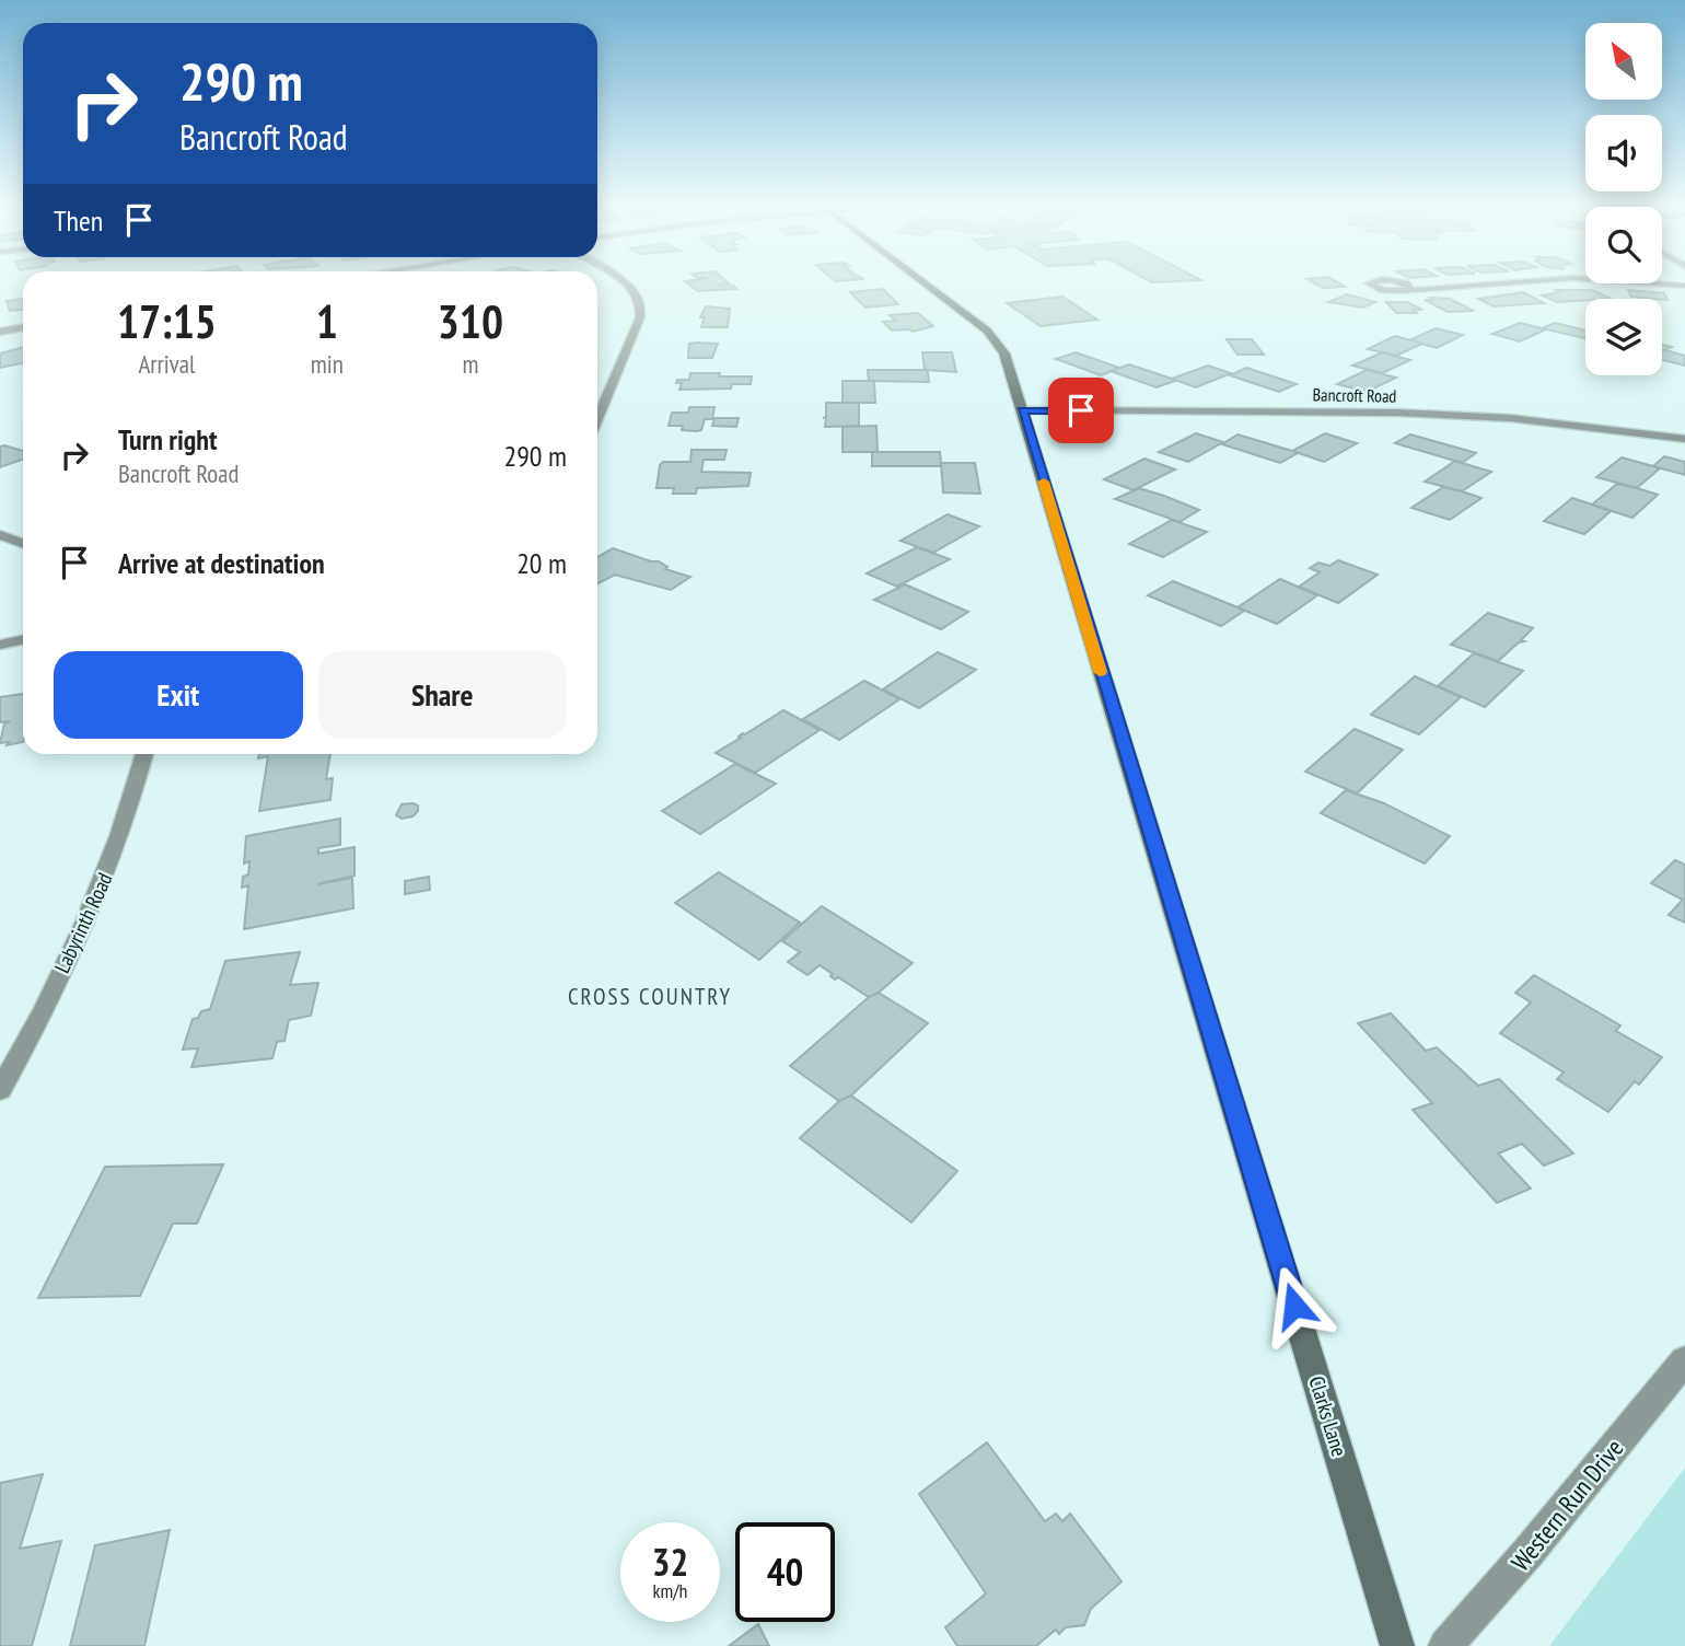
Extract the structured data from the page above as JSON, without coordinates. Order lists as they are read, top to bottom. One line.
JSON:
{"streets":{"street":["Bancroft Road","Labyrinth Road","Clarks Lane","Western Run Drive"]},"crossings":[["Bancroft Road","Clarks Lane"]],"districts":["CROSS COUNTRY"],"north":"top left","page":{"turn":["290 m","Bancroft Road"],"then":"Then","eta":["17:15","Arrival","1","min","310","m"],"list":[{"name":"Turn right","note":"Bancroft Road","value":"290 m"},{"name":"Arrive at destination","value":"20 m"}],"buttons":["Exit","Share"],"speed":"32 km/h","limit":"40"}}
